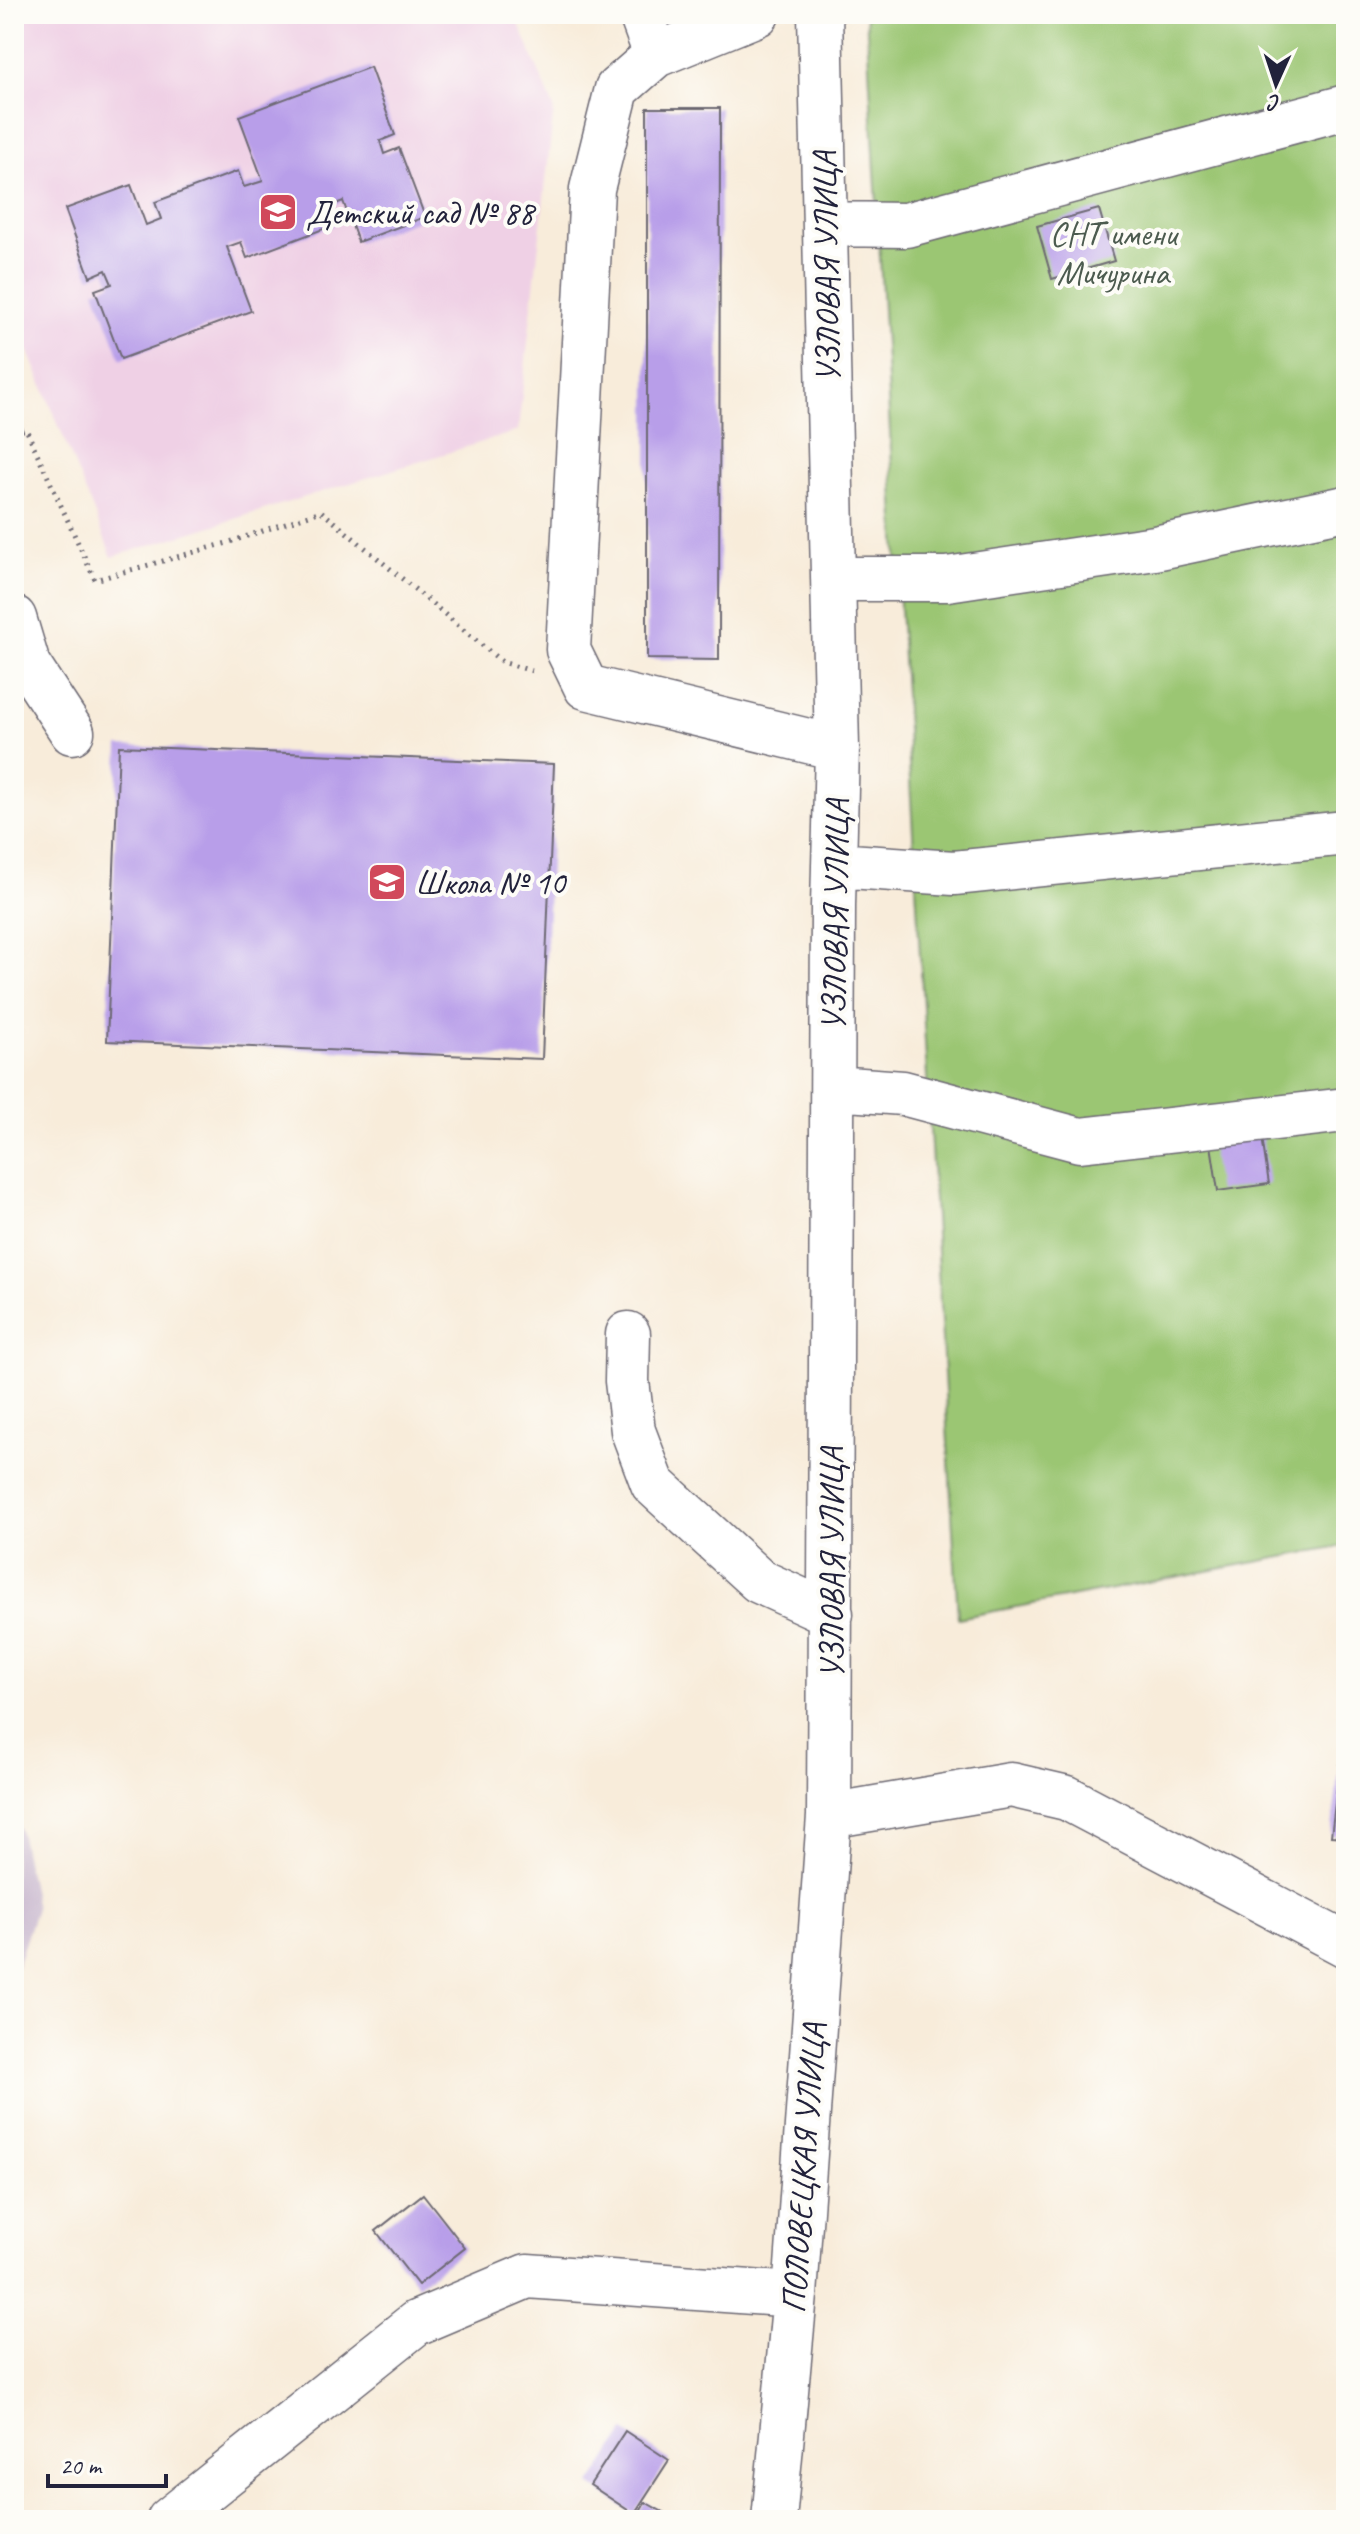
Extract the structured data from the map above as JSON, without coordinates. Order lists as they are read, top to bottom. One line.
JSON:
{"streets":{"street":["УЗЛОВАЯ УЛИЦА","ПОЛОВЕЦКАЯ УЛИЦА"]},"crossings":[["УЗЛОВАЯ УЛИЦА","ПОЛОВЕЦКАЯ УЛИЦА"]],"parks":["СНТ имени Мичурина"],"places":{"school or university":["Детский сад № 88","Школа № 10"]},"scale_bar":"20 m","north":"bottom"}
